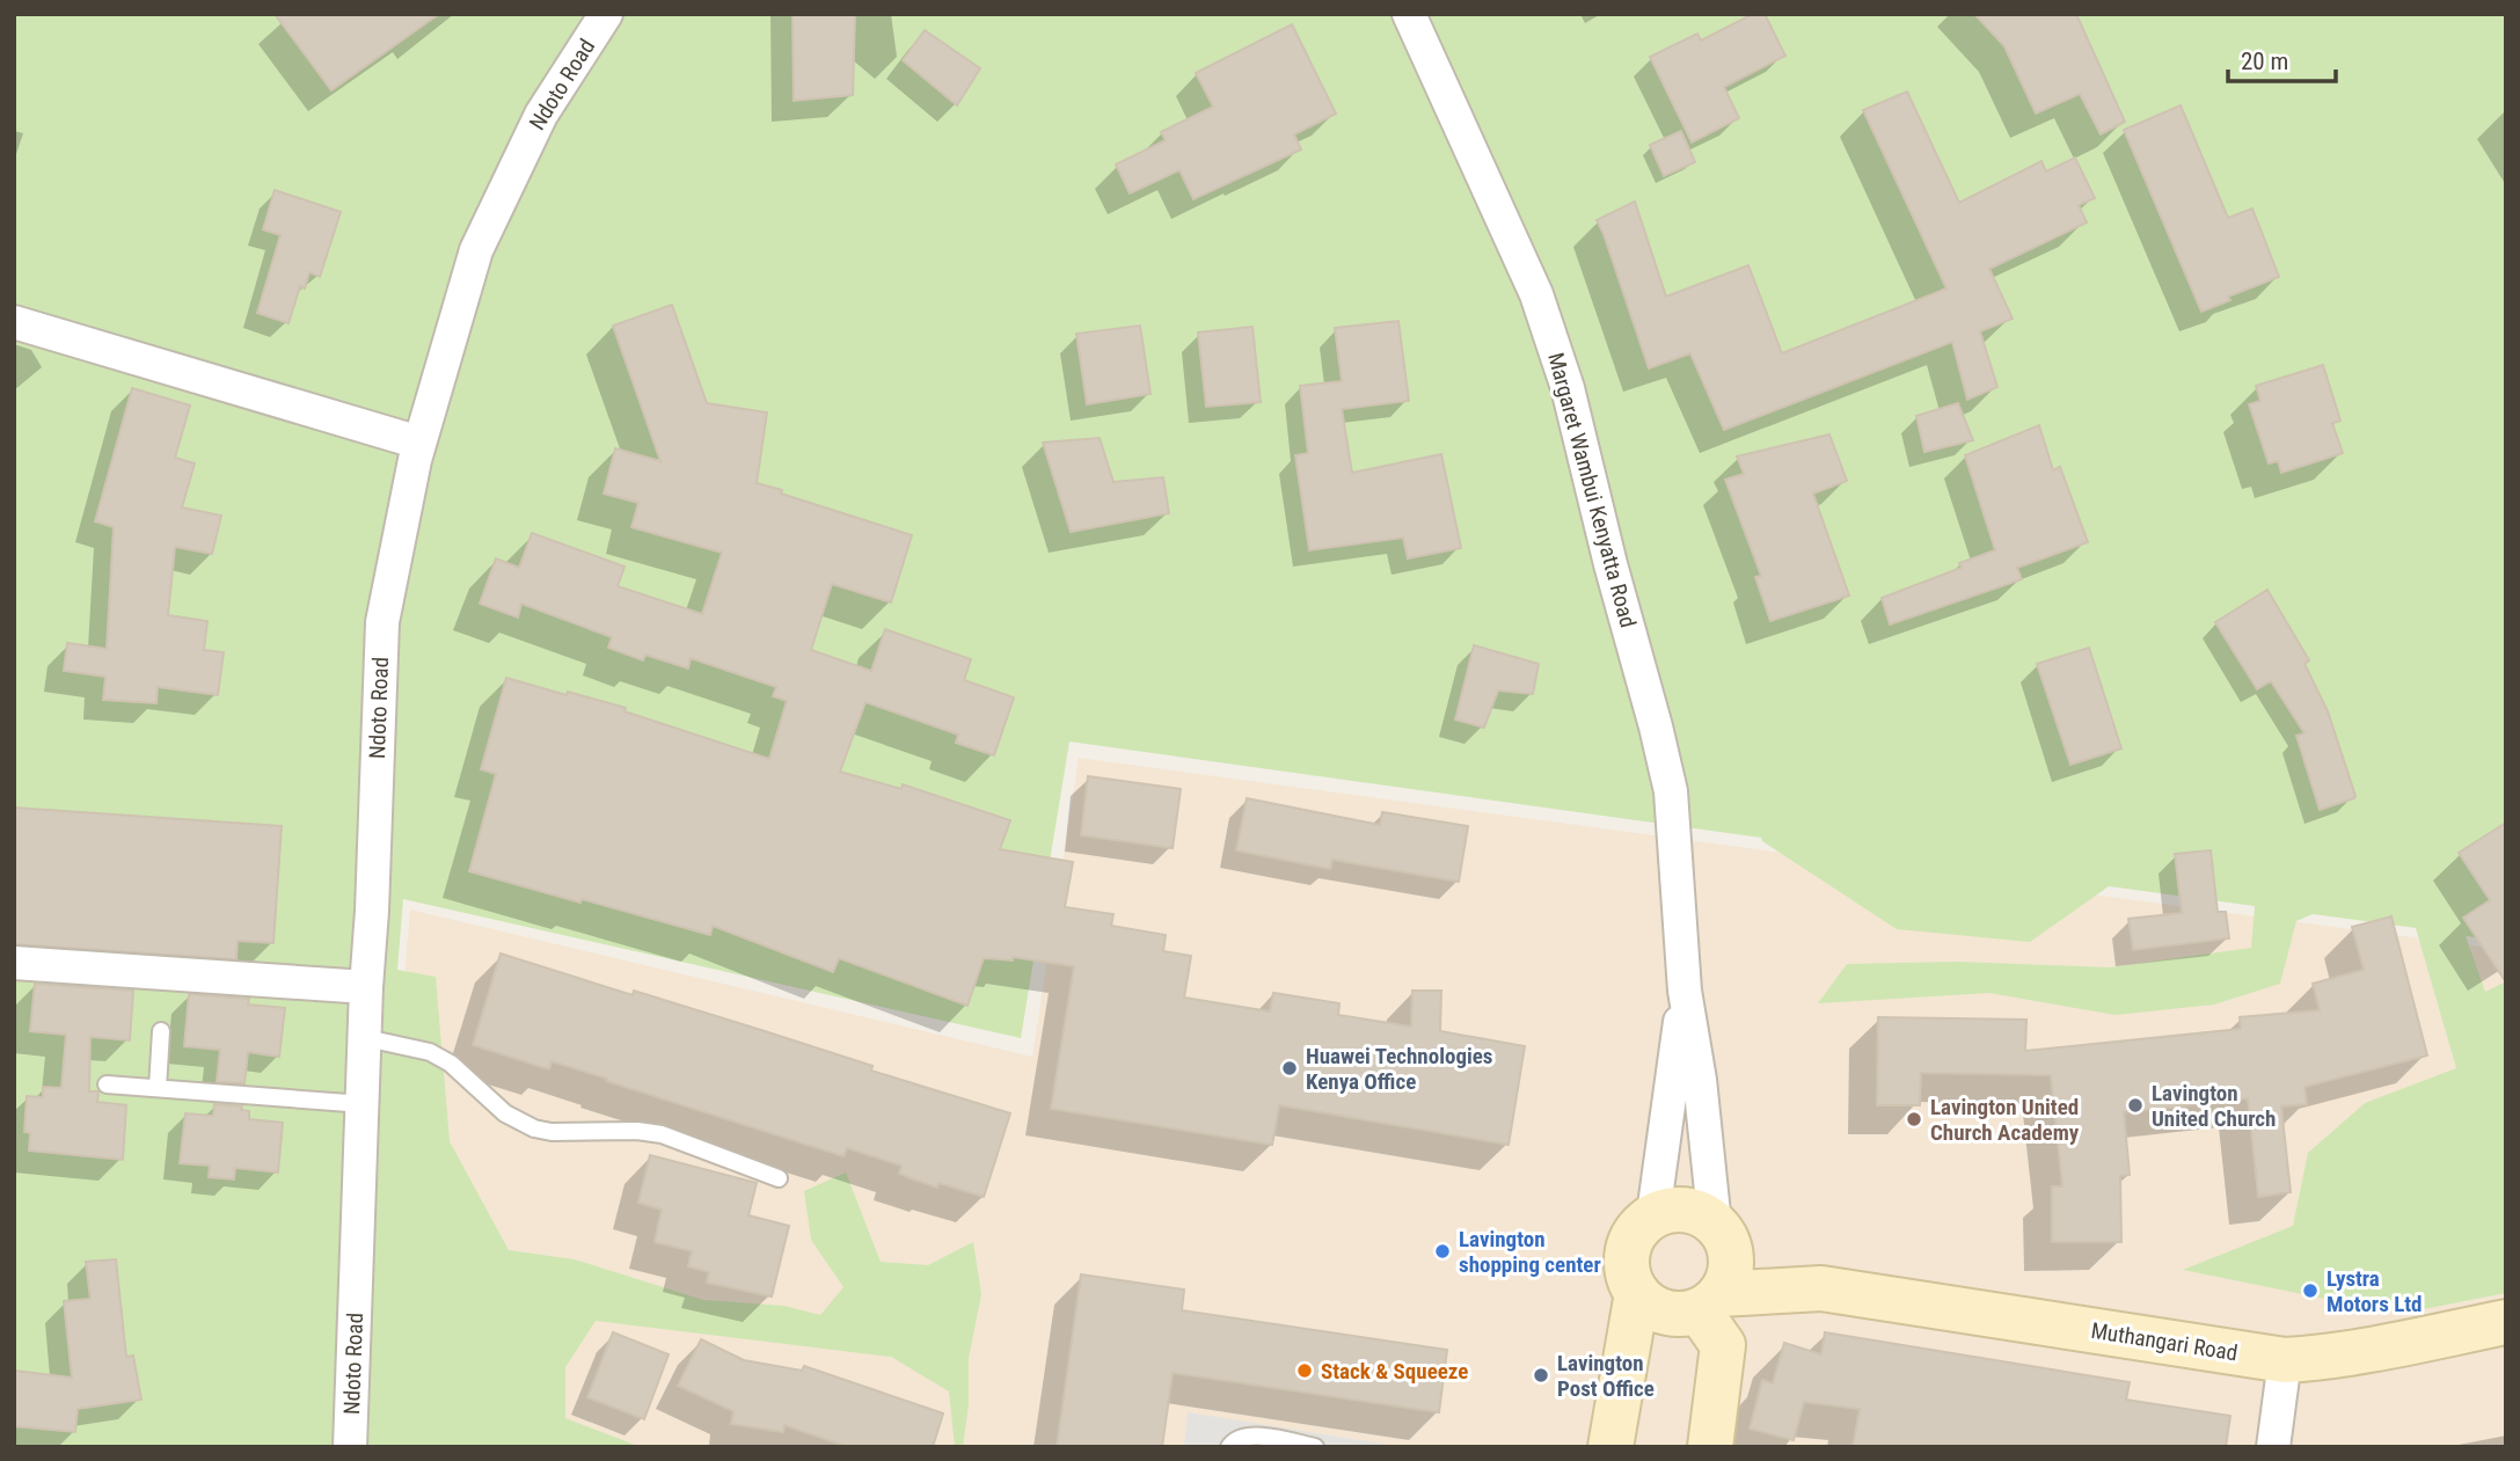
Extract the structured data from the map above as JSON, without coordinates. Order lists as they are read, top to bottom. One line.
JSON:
{"streets":{"street":["Ndoto Road","Margaret Wambui Kenyatta Road","Muthangari Road"]},"crossings":[["Margaret Wambui Kenyatta Road","Muthangari Road"]],"places":["Huawei Technologies Kenya Office","Lavington United Church","Lavington United Church Academy","Lavington shopping center","Lystra Motors Ltd","Stack & Squeeze","Lavington Post Office"],"scale_bar":"20 m"}
